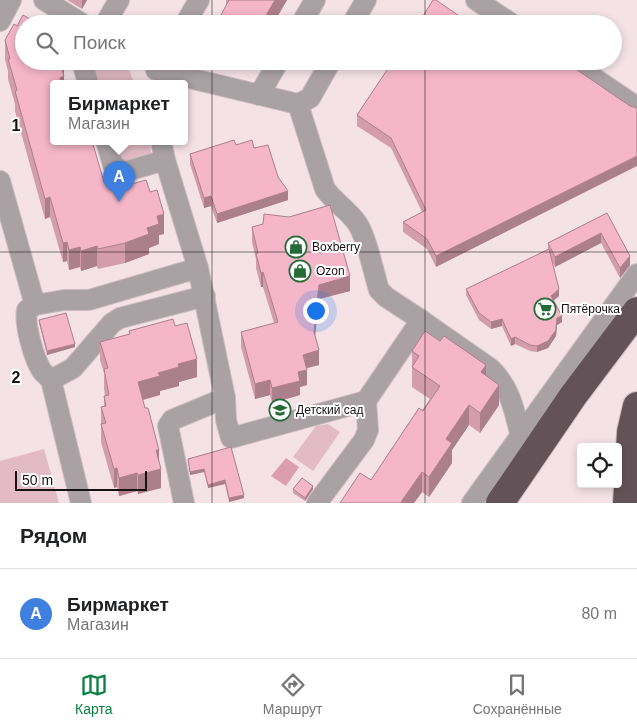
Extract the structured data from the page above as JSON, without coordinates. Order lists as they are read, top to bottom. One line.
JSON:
{"places":{"shop":["Boxberry","Ozon"],"supermarket":["Пятёрочка"],"school or university":["Детский сад"]},"scale_bar":"50 m","page":{"search":"Поиск","popup":["Бирмаркет","Магазин"],"pins":"A","scale":"50 m","heading":"Рядом","list":[{"mark":"A","name":"Бирмаркет","note":"Магазин","value":"80 m"}],"nav":["Карта","Маршрут","Сохранённые"]},"grid":{"rows":["1","2"]}}
